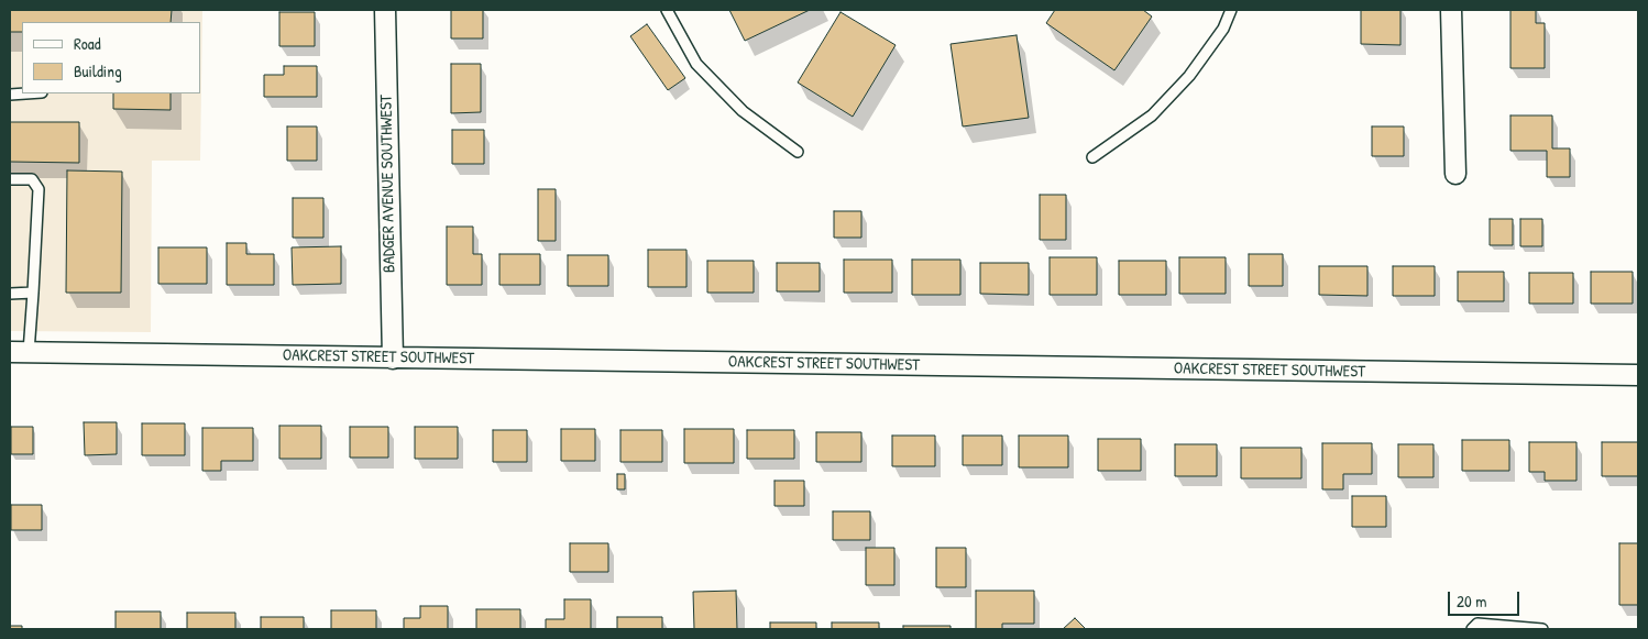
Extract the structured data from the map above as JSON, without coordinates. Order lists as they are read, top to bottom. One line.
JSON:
{"streets":{"street":["BADGER AVENUE SOUTHWEST","OAKCREST STREET SOUTHWEST"]},"crossings":[["BADGER AVENUE SOUTHWEST","OAKCREST STREET SOUTHWEST"]],"legend":["Road","Building"],"scale_bar":"20 m"}
